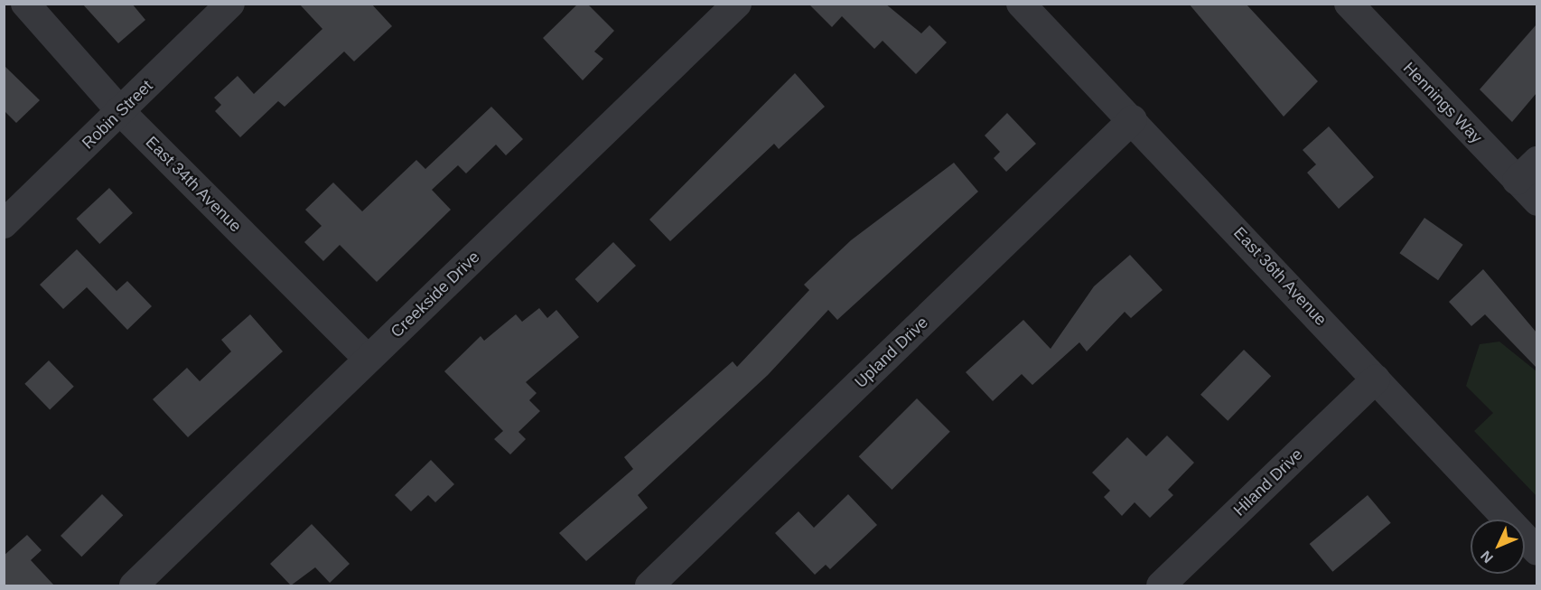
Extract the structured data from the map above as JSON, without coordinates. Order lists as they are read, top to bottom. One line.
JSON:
{"streets":{"street":["Hennings Way","Robin Street","East 34th Avenue","East 36th Avenue","Creekside Drive","Upland Drive","Hiland Drive"]},"crossings":[["Robin Street","East 34th Avenue"],["East 34th Avenue","Creekside Drive"],["East 36th Avenue","Upland Drive"],["East 36th Avenue","Hiland Drive"]],"north":"bottom left"}
